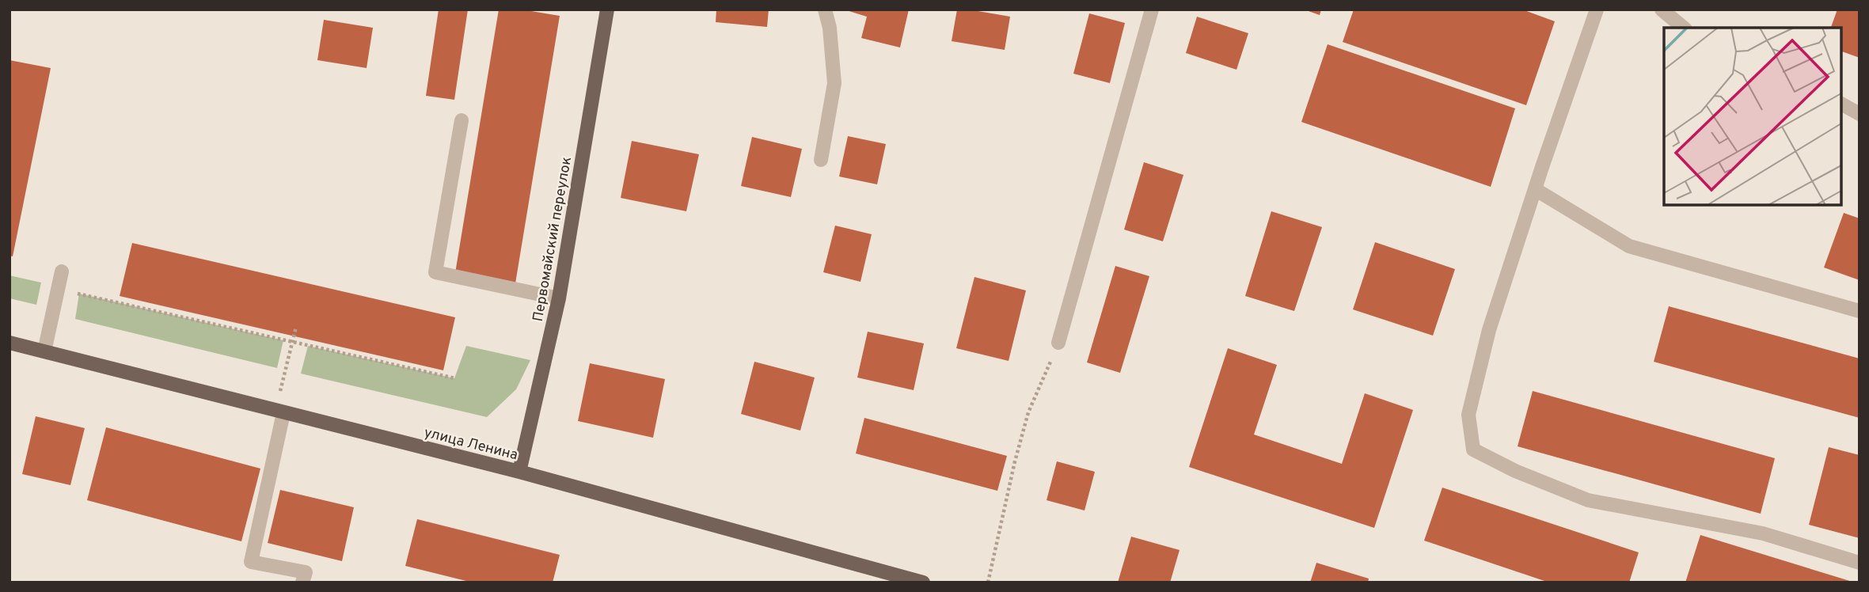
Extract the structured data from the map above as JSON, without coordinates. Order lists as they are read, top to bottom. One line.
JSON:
{"streets":{"main road":["Первомайский переулок","улица Ленина"]},"crossings":[["Первомайский переулок","улица Ленина"]]}
